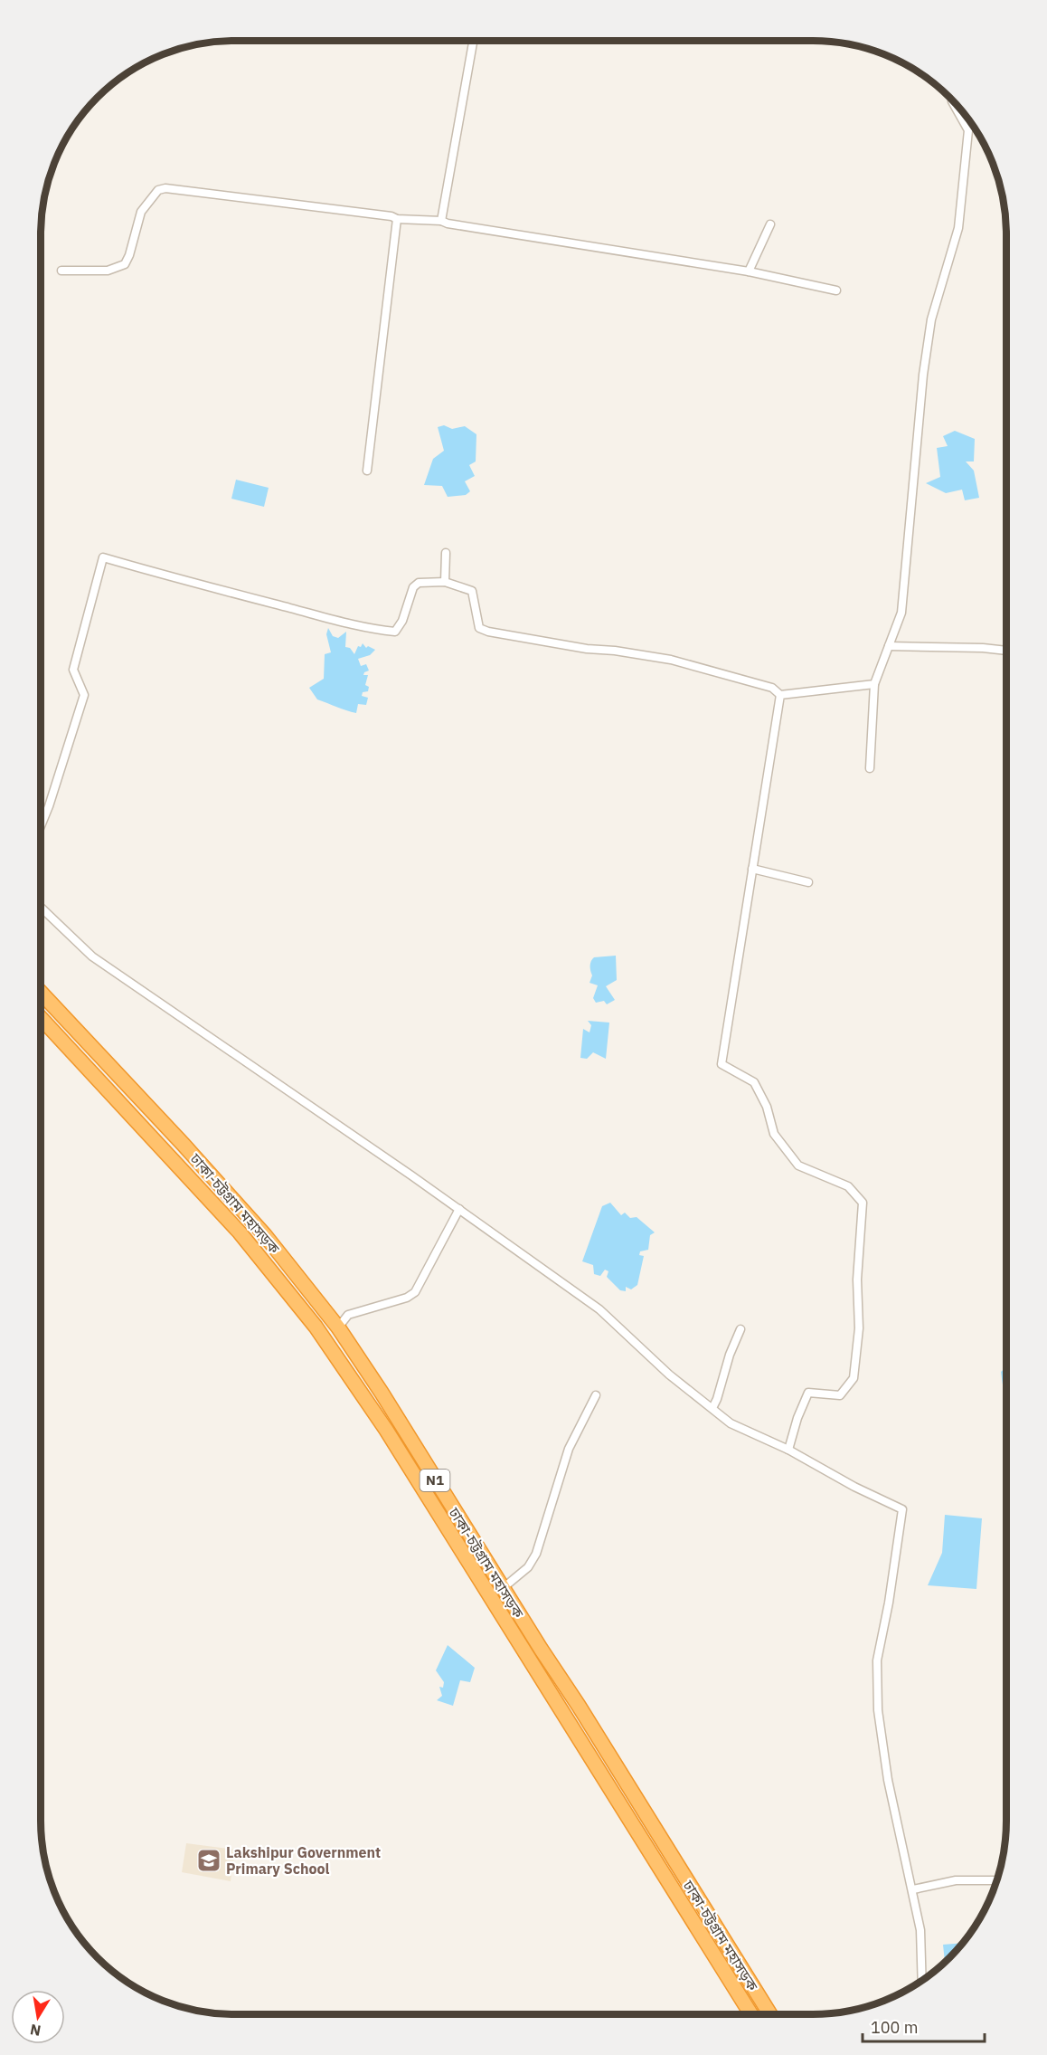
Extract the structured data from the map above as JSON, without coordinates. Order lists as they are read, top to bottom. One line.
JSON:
{"streets":{"highway":["ঢাকা-চট্টগ্রাম মহাসড়ক","N1"]},"places":{"school or university":["Lakshipur Government Primary School"]},"scale_bar":"100 m","north":"bottom"}
